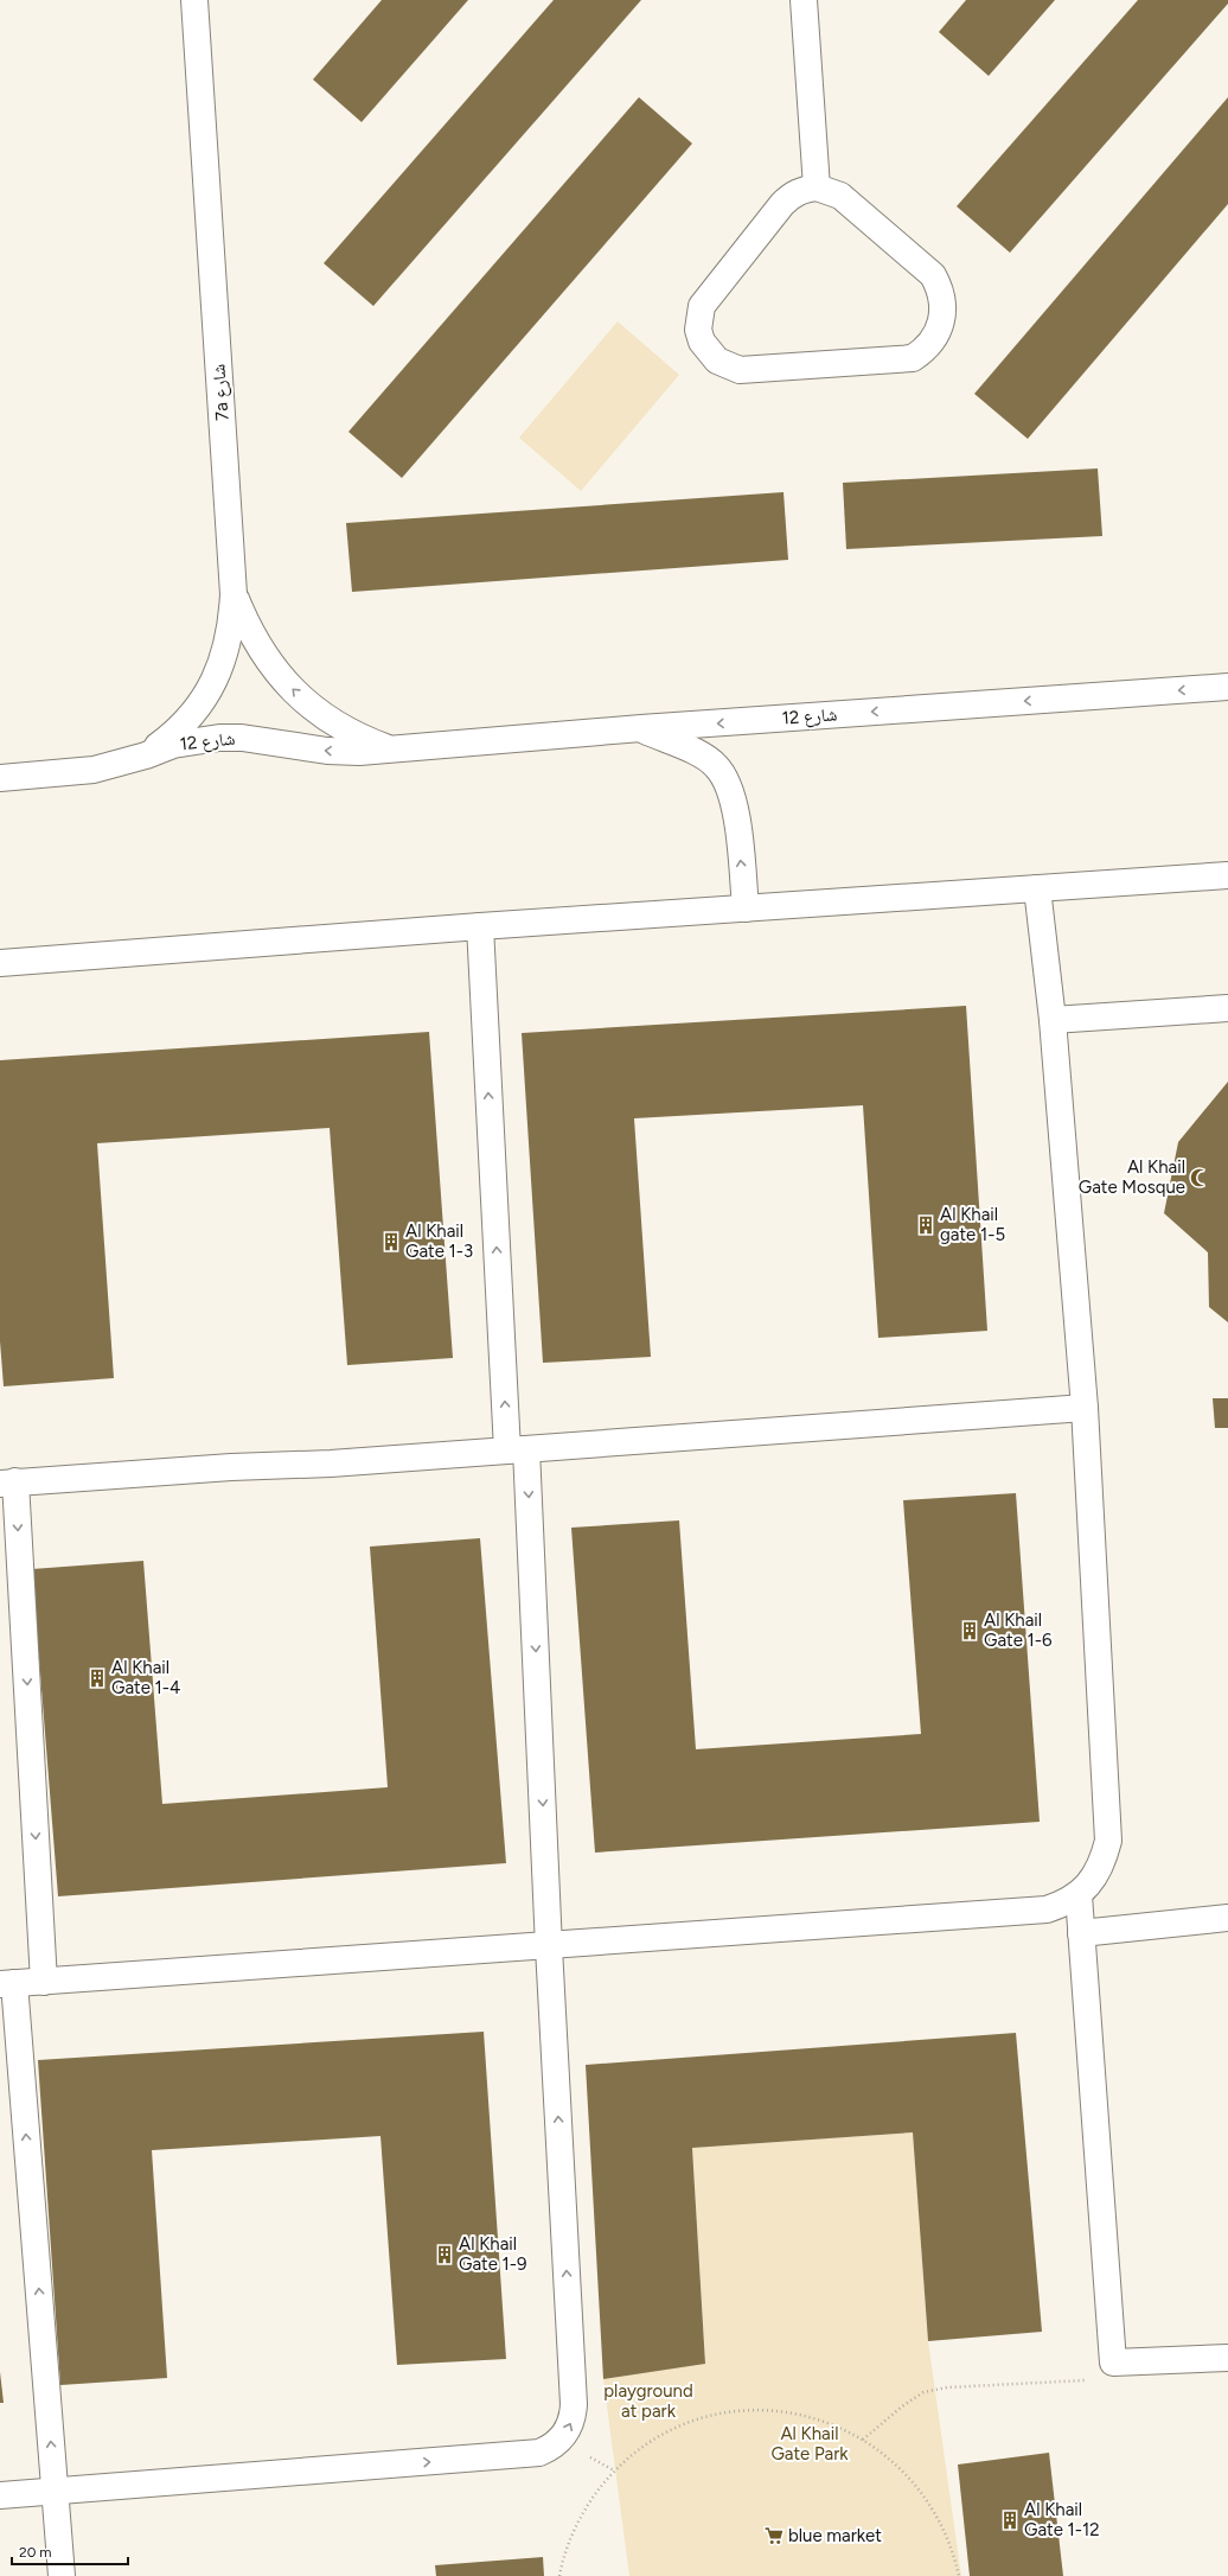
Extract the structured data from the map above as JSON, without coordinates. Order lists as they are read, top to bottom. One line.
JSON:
{"streets":{"street":["7a شارع","شارع 12"]},"crossings":[["7a شارع","شارع 12"]],"parks":["playground at park","Al Khail Gate Park"],"places":{"mosque":["Al Khail Gate Mosque"],"building":["Al Khail gate 1-5","Al Khail Gate 1-3","Al Khail Gate 1-6","Al Khail Gate 1-4","Al Khail Gate 1-9","Al Khail Gate 1-12"],"supermarket":["blue market"]},"scale_bar":"20 m"}
